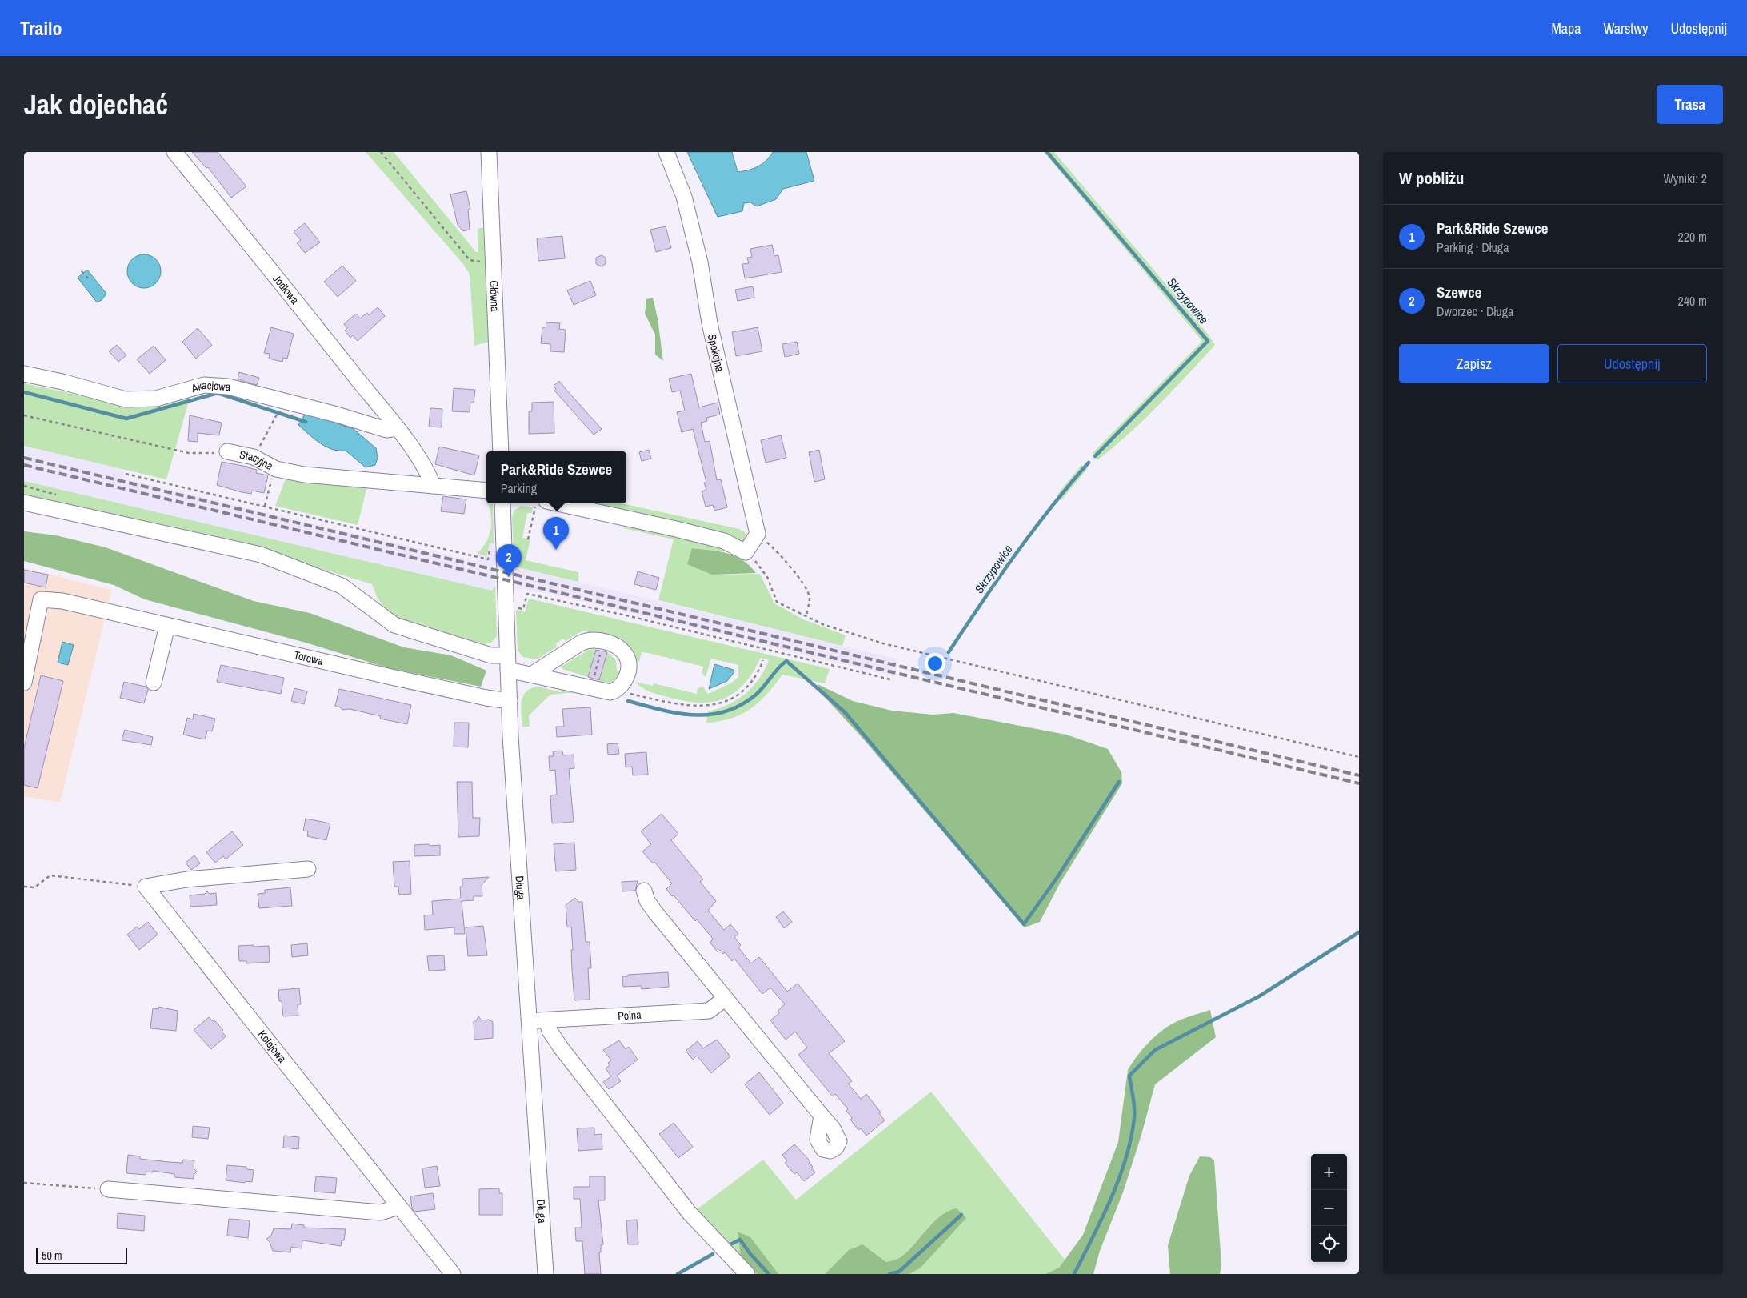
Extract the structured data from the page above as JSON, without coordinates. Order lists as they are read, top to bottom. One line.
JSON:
{"streets":{"street":["Jodłowa","Główna","Spokojna","Akacjowa","Stacyjna","Torowa","Długa","Polna","Kolejowa"]},"crossings":[["Jodłowa","Akacjowa"],["Jodłowa","Stacyjna"],["Torowa","Długa"],["Długa","Polna"]],"water":["Skrzypowice"],"scale_bar":"50 m","page":{"header":"Trailo","nav":["Mapa","Warstwy","Udostępnij"],"buttons":["Trasa",["Zapisz","Udostępnij"]],"title":"Jak dojechać","heading":["W pobliżu","Wyniki: 2"],"list":[{"mark":"1","name":"Park&Ride Szewce","note":"Parking · Długa","value":"220 m"},{"mark":"2","name":"Szewce","note":"Dworzec · Długa","value":"240 m"}],"popup":["Park&Ride Szewce","Parking"],"pins":["1","2"],"map_buttons":["+","−"],"scale":"50 m"}}
